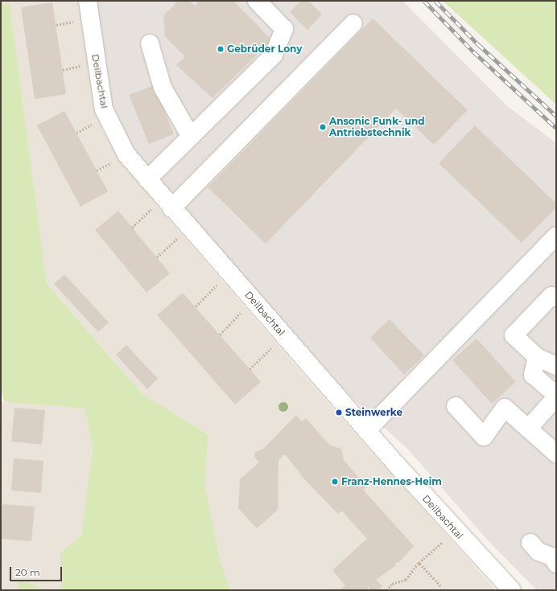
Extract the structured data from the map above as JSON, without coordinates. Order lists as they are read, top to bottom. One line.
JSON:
{"streets":{"street":["Deilbachtal"]},"places":["Gebrüder Lony","Ansonic Funk- und Antriebstechnik","Steinwerke","Franz-Hennes-Heim"],"scale_bar":"20 m"}
